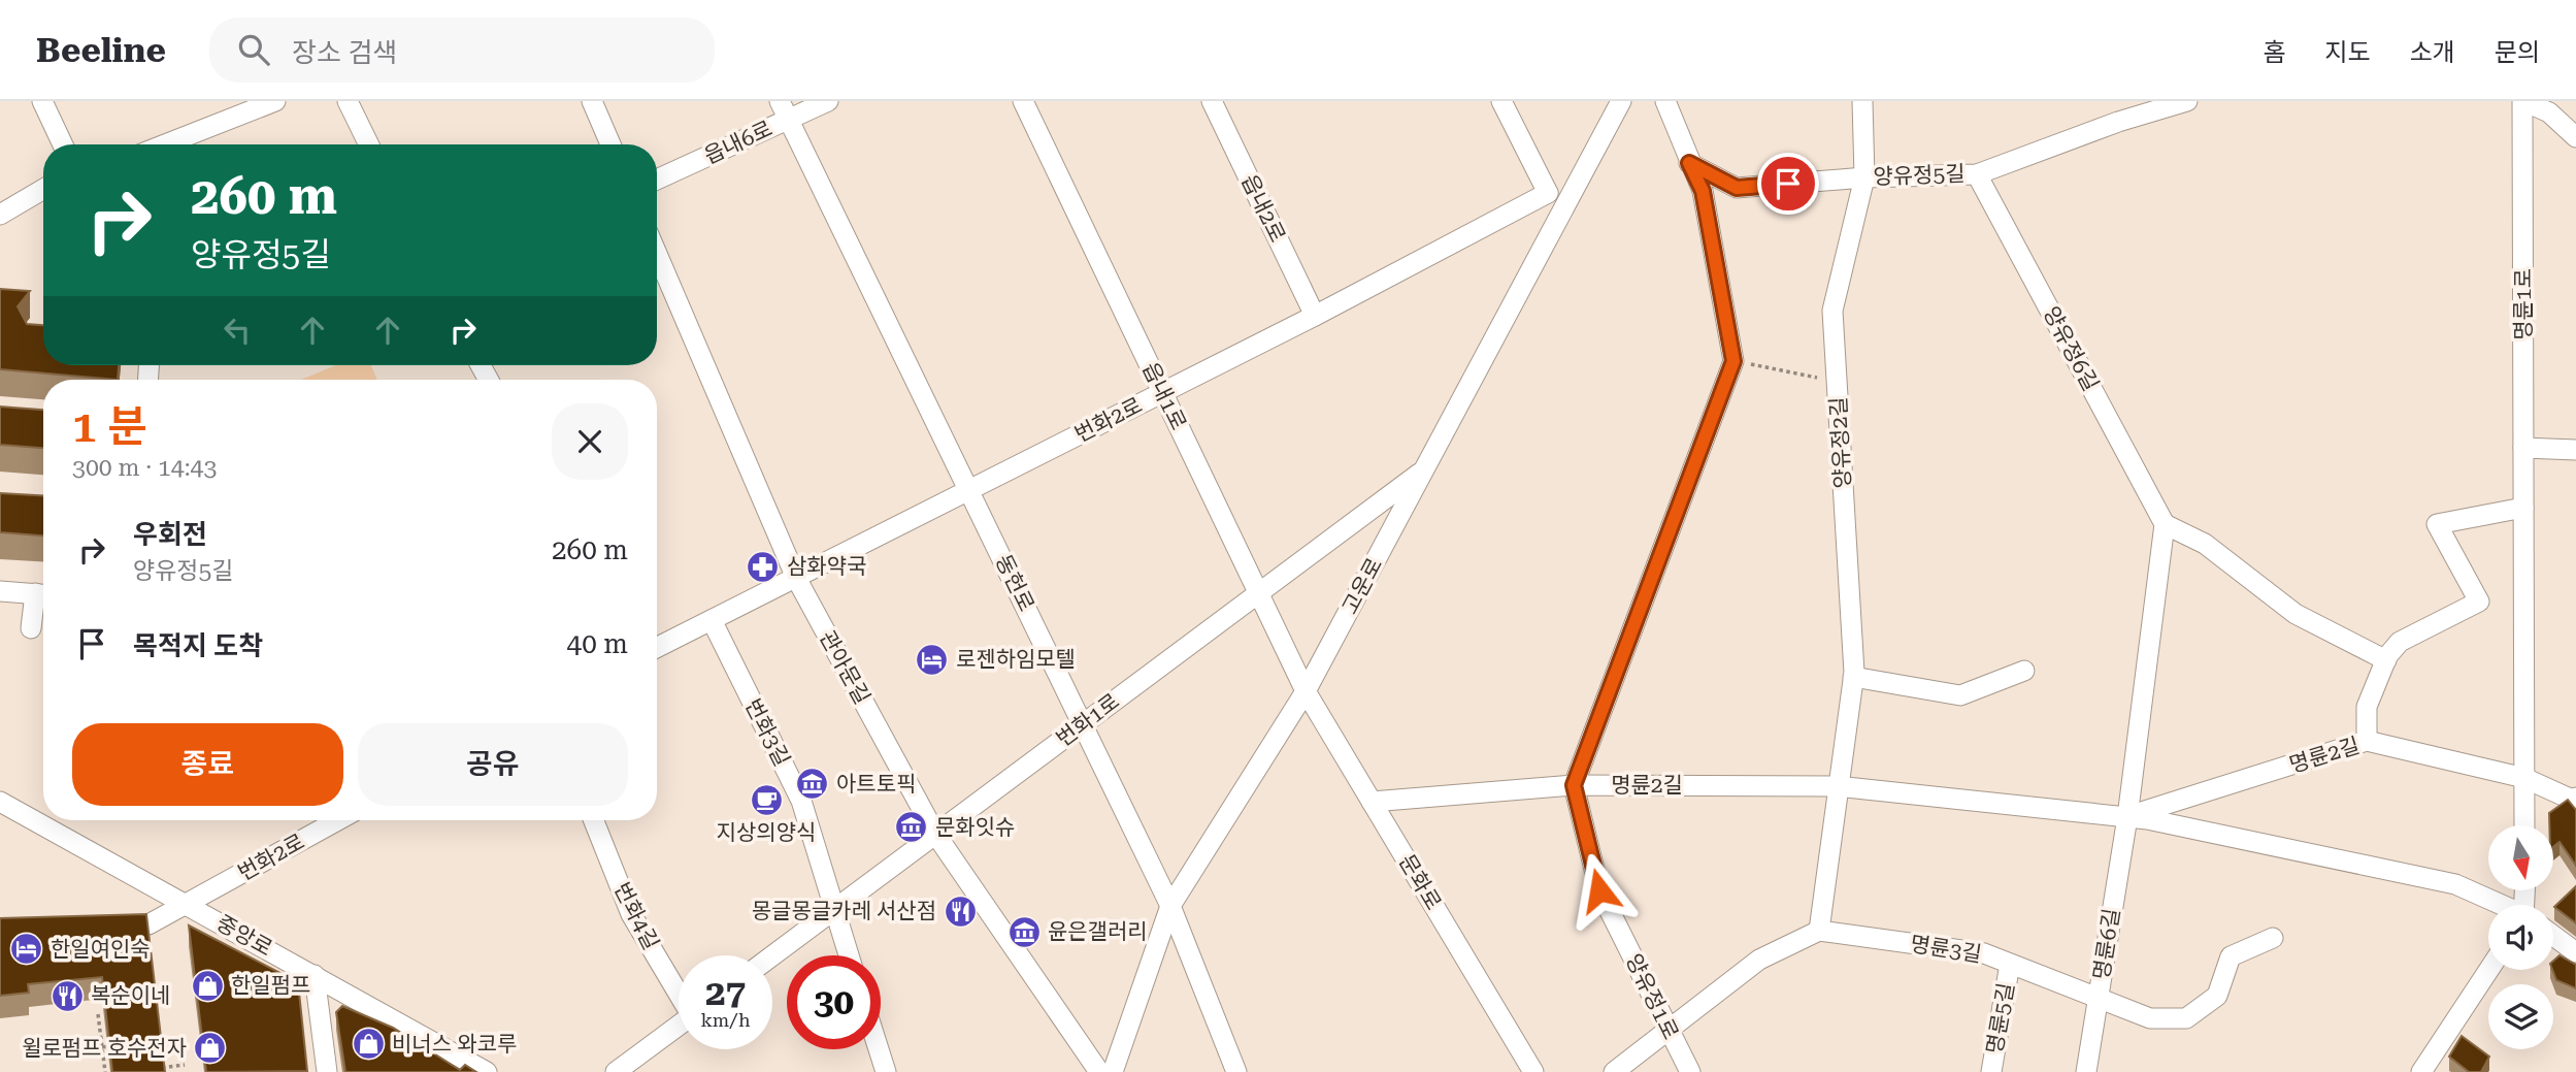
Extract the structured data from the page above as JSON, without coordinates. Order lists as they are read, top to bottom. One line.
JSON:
{"streets":{"street":["읍내6로","양유정5길","읍내2로","명륜1로","양유정6길","읍내1로","번화2로","양유정2길","동헌로","고운로","관아문길","번화1로","번화3길","명륜2길","문화로","번화4길","중앙로","명륜6길","명륜3길","양유정1로","명륜5길"]},"crossings":[["읍내6로","동헌로"],["양유정5길","양유정6길"],["양유정5길","양유정2길"],["읍내2로","번화2로"],["명륜1로","명륜2길"],["읍내1로","번화2로"],["읍내1로","고운로"],["읍내1로","번화1로"],["읍내1로","문화로"],["번화2로","동헌로"],["번화2로","관아문길"],["번화2로","번화3길"],["번화2로","중앙로"],["양유정2길","명륜2길"],["동헌로","고운로"],["동헌로","번화1로"],["고운로","번화1로"],["고운로","문화로"],["관아문길","번화1로"],["번화1로","번화3길"],["명륜2길","문화로"],["명륜2길","명륜6길"],["명륜2길","양유정1로"],["명륜6길","명륜3길"],["명륜3길","명륜5길"]],"places":{"pharmacy":["삼화약국"],"hotel":["로젠하임모텔","한일여인숙"],"museum":["아트토픽","문화잇슈","윤은갤러리"],"cafe":["지상의양식"],"restaurant":["몽글몽글카레 서산점","복순이네"],"shop":["한일펌프","비너스 와코루","윌로펌프 호수전자"]},"north":"bottom","page":{"header":"Beeline","search":"장소 검색","nav":["홈","지도","소개","문의"],"turn":["260 m","양유정5길"],"heading":["1 분","300 m · 14:43"],"list":[{"name":"우회전","note":"양유정5길","value":"260 m"},{"name":"목적지 도착","value":"40 m"}],"buttons":["종료","공유"],"speed":"27 km/h","limit":"30"}}
